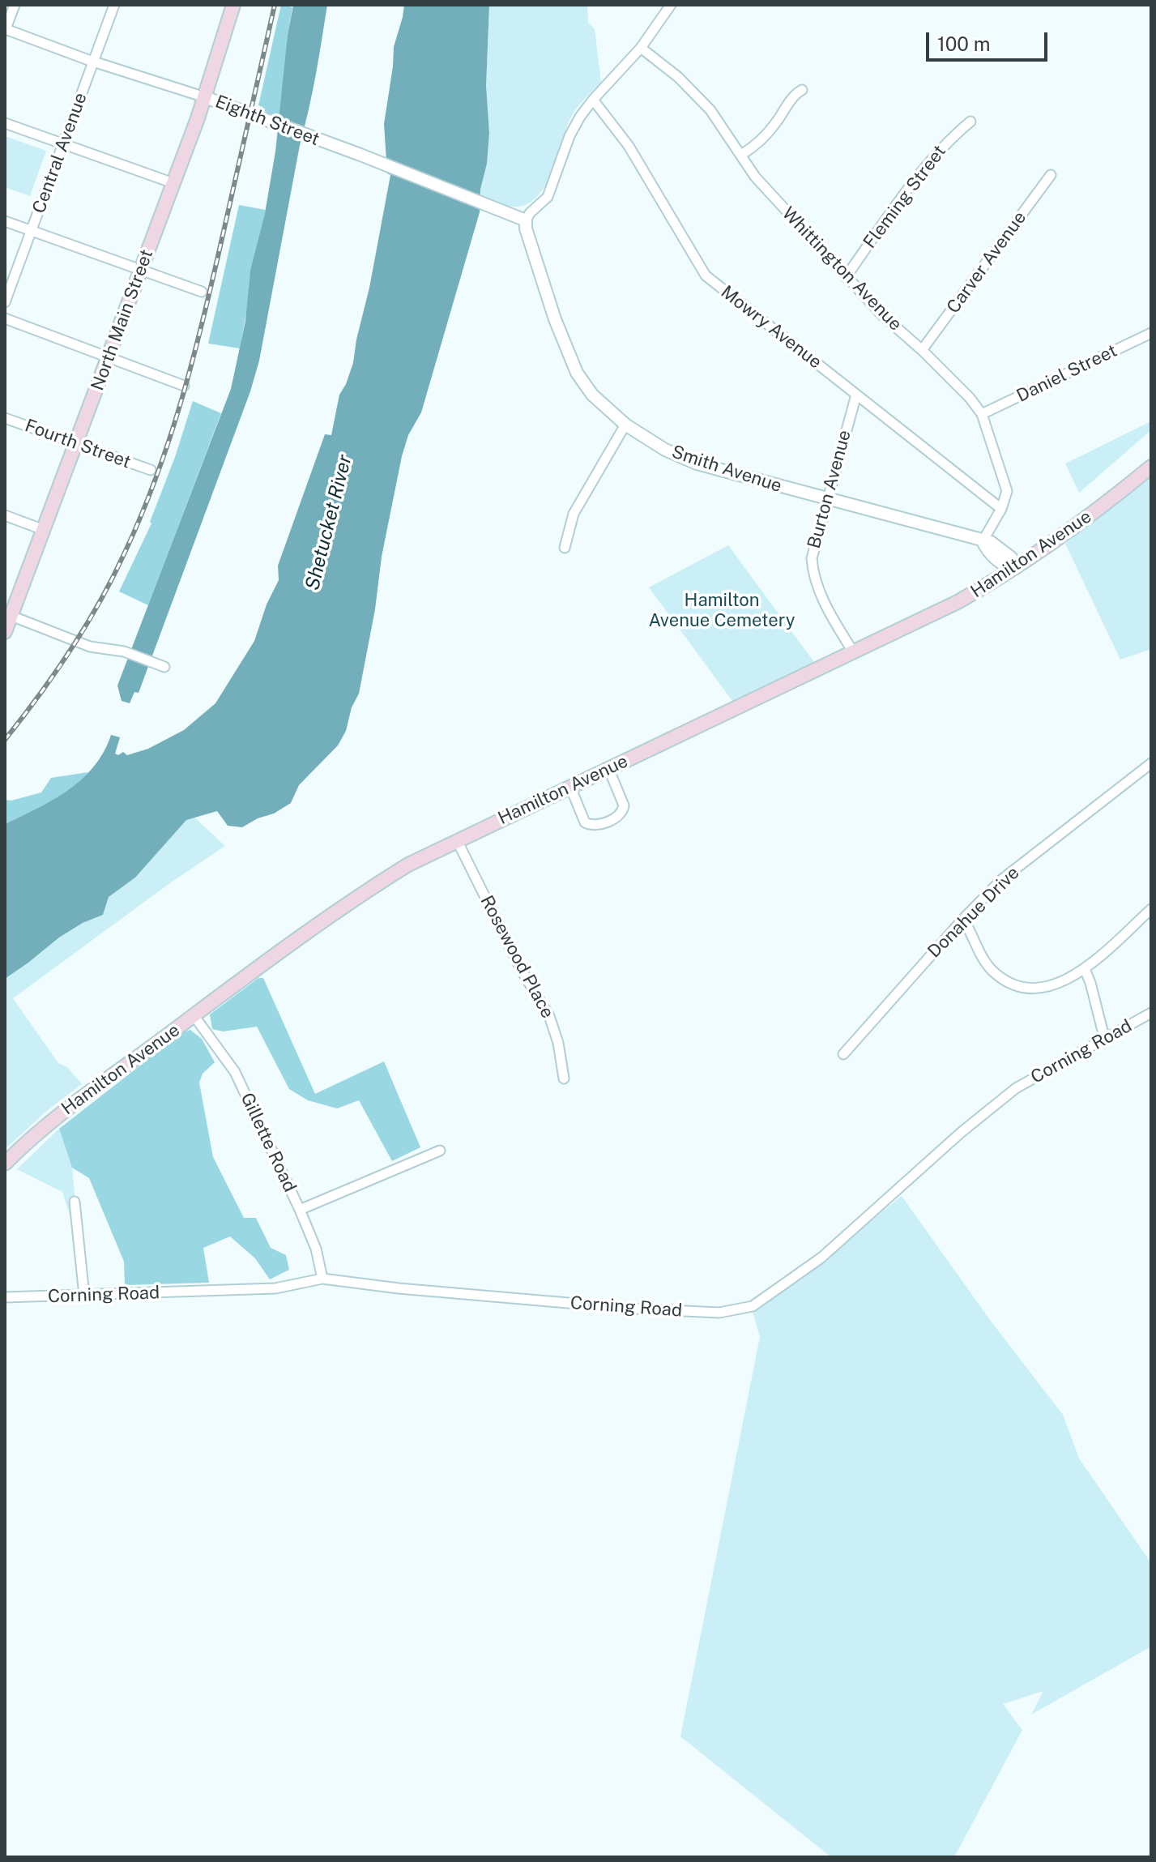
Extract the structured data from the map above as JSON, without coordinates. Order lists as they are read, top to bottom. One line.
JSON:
{"streets":{"main road":["North Main Street","Hamilton Avenue"],"street":["Eighth Street","Central Avenue","Fleming Street","Carver Avenue","Whittington Avenue","Mowry Avenue","Daniel Street","Fourth Street","Smith Avenue","Burton Avenue","Donahue Drive","Rosewood Place","Corning Road","Gillette Road"]},"crossings":[["Eighth Street","Central Avenue"],["Eighth Street","North Main Street"],["Eighth Street","Smith Avenue"],["Fleming Street","Whittington Avenue"],["Carver Avenue","Whittington Avenue"],["Whittington Avenue","Mowry Avenue"],["Whittington Avenue","Daniel Street"],["Whittington Avenue","Smith Avenue"],["North Main Street","Fourth Street"],["Mowry Avenue","Burton Avenue"],["Smith Avenue","Burton Avenue"],["Smith Avenue","Hamilton Avenue"],["Burton Avenue","Hamilton Avenue"],["Hamilton Avenue","Rosewood Place"],["Hamilton Avenue","Gillette Road"],["Corning Road","Gillette Road"]],"water":["Shetucket River"],"parks":["Hamilton Avenue Cemetery"],"scale_bar":"100 m"}
